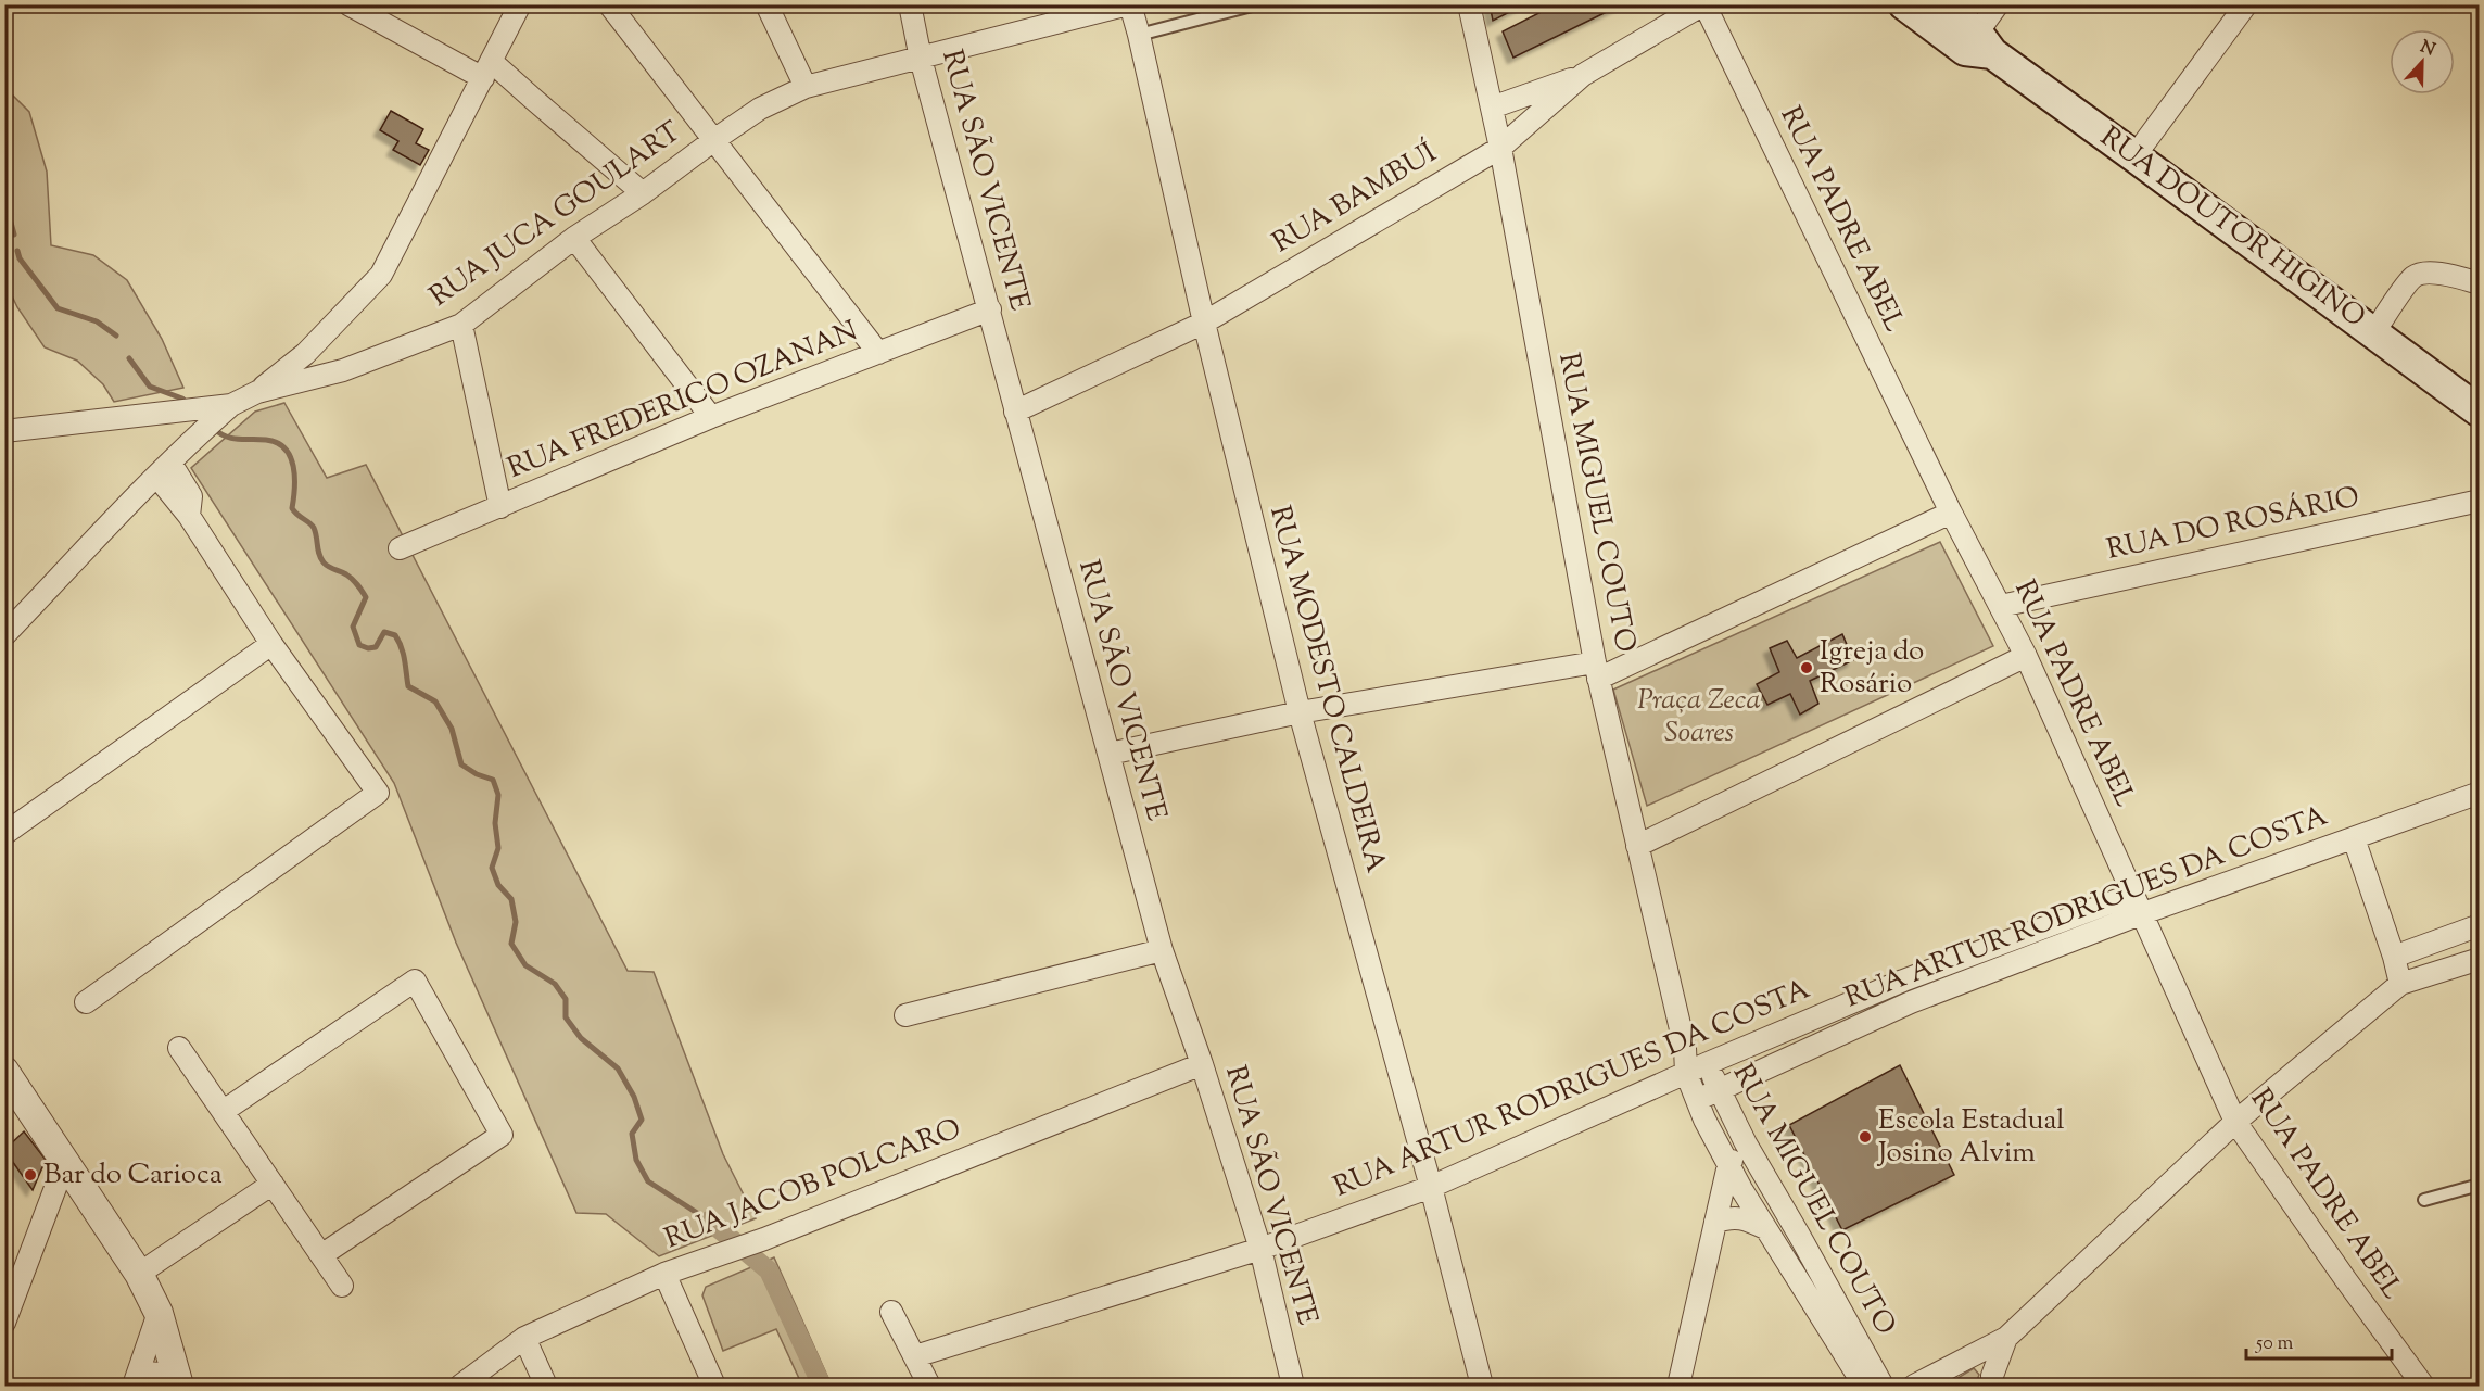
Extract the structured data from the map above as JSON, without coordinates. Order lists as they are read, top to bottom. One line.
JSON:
{"streets":{"main road":["RUA DOUTOR HIGINO"],"street":["RUA SÃO VICENTE","RUA BAMBUÍ","RUA JUCA GOULART","RUA PADRE ABEL","RUA FREDERICO OZANAN","RUA MIGUEL COUTO","RUA DO ROSÁRIO","RUA MODESTO CALDEIRA","RUA ARTUR RODRIGUES DA COSTA","RUA JACOB POLCARO"]},"crossings":[["RUA SÃO VICENTE","RUA BAMBUÍ"],["RUA SÃO VICENTE","RUA JUCA GOULART"],["RUA SÃO VICENTE","RUA FREDERICO OZANAN"],["RUA SÃO VICENTE","RUA ARTUR RODRIGUES DA COSTA"],["RUA SÃO VICENTE","RUA JACOB POLCARO"],["RUA BAMBUÍ","RUA PADRE ABEL"],["RUA BAMBUÍ","RUA MIGUEL COUTO"],["RUA BAMBUÍ","RUA MODESTO CALDEIRA"],["RUA JUCA GOULART","RUA MODESTO CALDEIRA"],["RUA PADRE ABEL","RUA DO ROSÁRIO"],["RUA PADRE ABEL","RUA ARTUR RODRIGUES DA COSTA"],["RUA MIGUEL COUTO","RUA ARTUR RODRIGUES DA COSTA"],["RUA MODESTO CALDEIRA","RUA ARTUR RODRIGUES DA COSTA"]],"parks":["Praça Zeca Soares"],"places":["Igreja do Rosário","Escola Estadual Josino Alvim","Bar do Carioca"],"scale_bar":"50 m","north":"top"}
